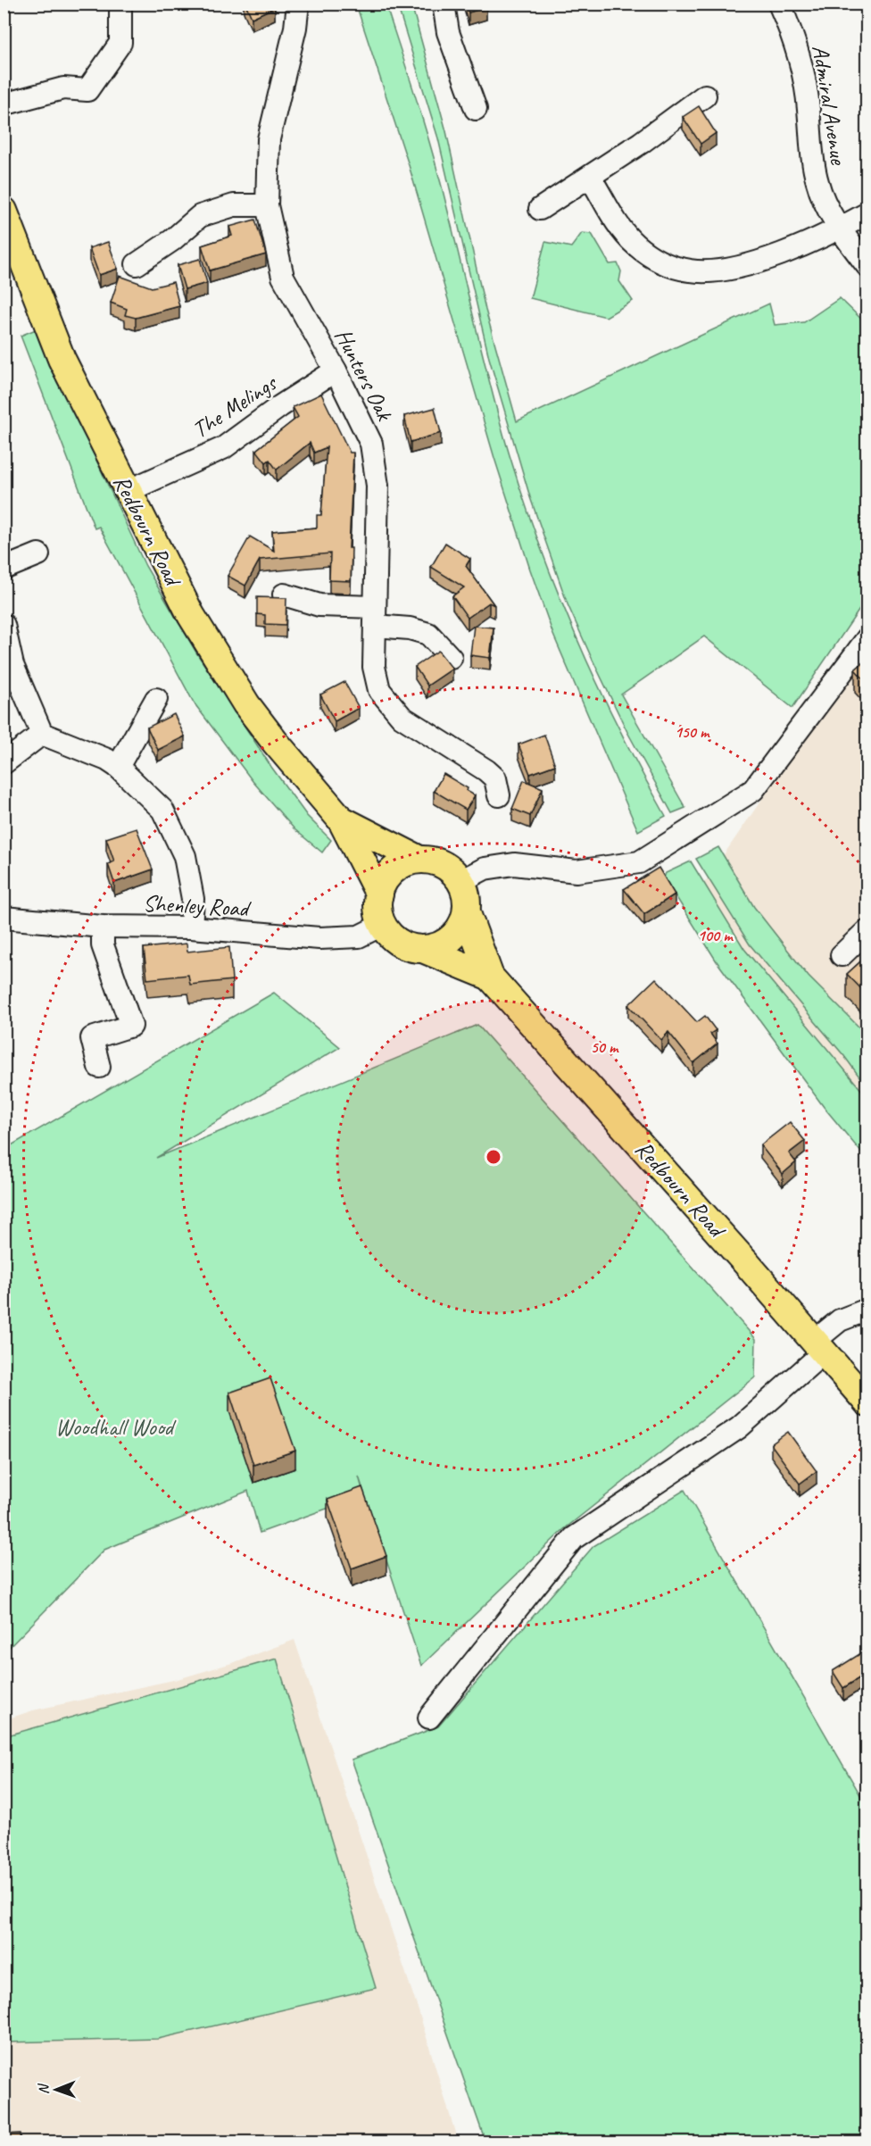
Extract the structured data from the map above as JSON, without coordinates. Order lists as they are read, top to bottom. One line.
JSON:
{"streets":{"main road":["Redbourn Road"],"street":["Admiral Avenue","Hunters Oak","The Melings","Shenley Road"]},"crossings":[["Hunters Oak","The Melings"],["The Melings","Redbourn Road"],["Redbourn Road","Shenley Road"]],"parks":["Woodhall Wood"],"north":"left","rings":["150 m","100 m","50 m"]}
